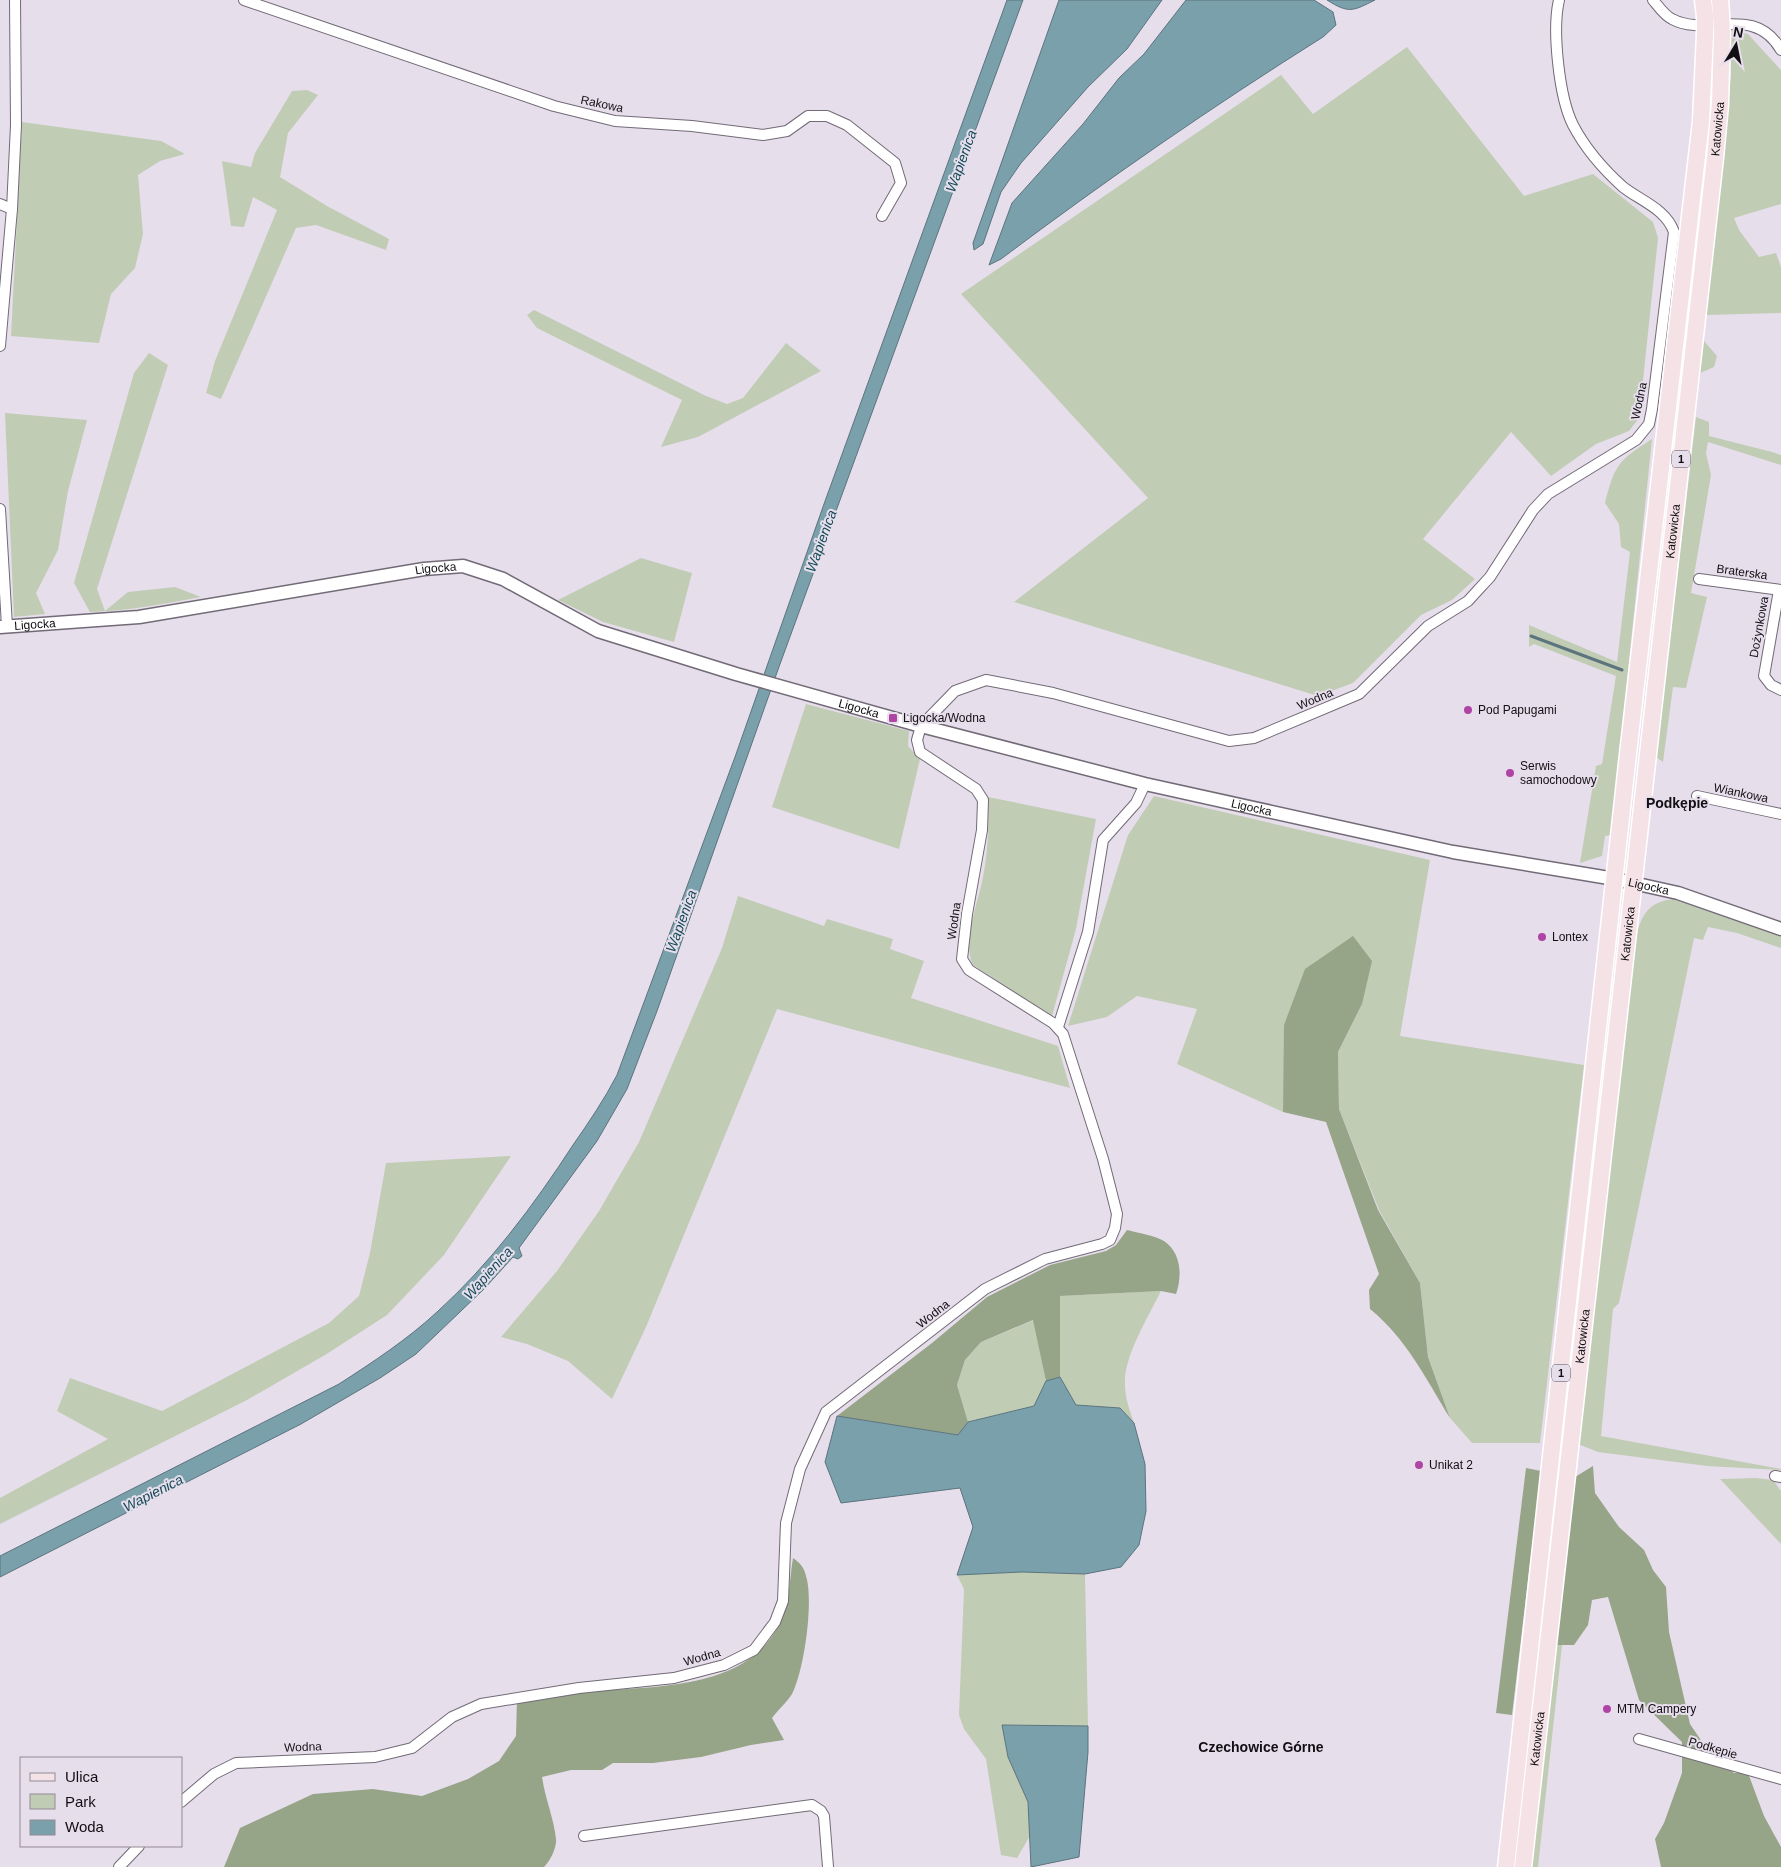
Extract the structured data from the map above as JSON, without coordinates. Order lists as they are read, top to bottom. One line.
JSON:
{"streets":{"main road":["Katowicka","1"],"street":["Rakowa","Wodna","Ligocka","Braterska","Dożynkowa","Wiankowa","Podkępie"]},"crossings":[["Katowicka","Ligocka"],["Wodna","Ligocka"],["Braterska","Dożynkowa"]],"districts":["Podkępie","Czechowice Górne"],"water":["Wapienica"],"places":{"other":["Pod Papugami","Serwis samochodowy","Lontex","Unikat 2","MTM Campery"],"transit":["Ligocka/Wodna"]},"legend":["Ulica","Park","Woda"],"north":"top"}
